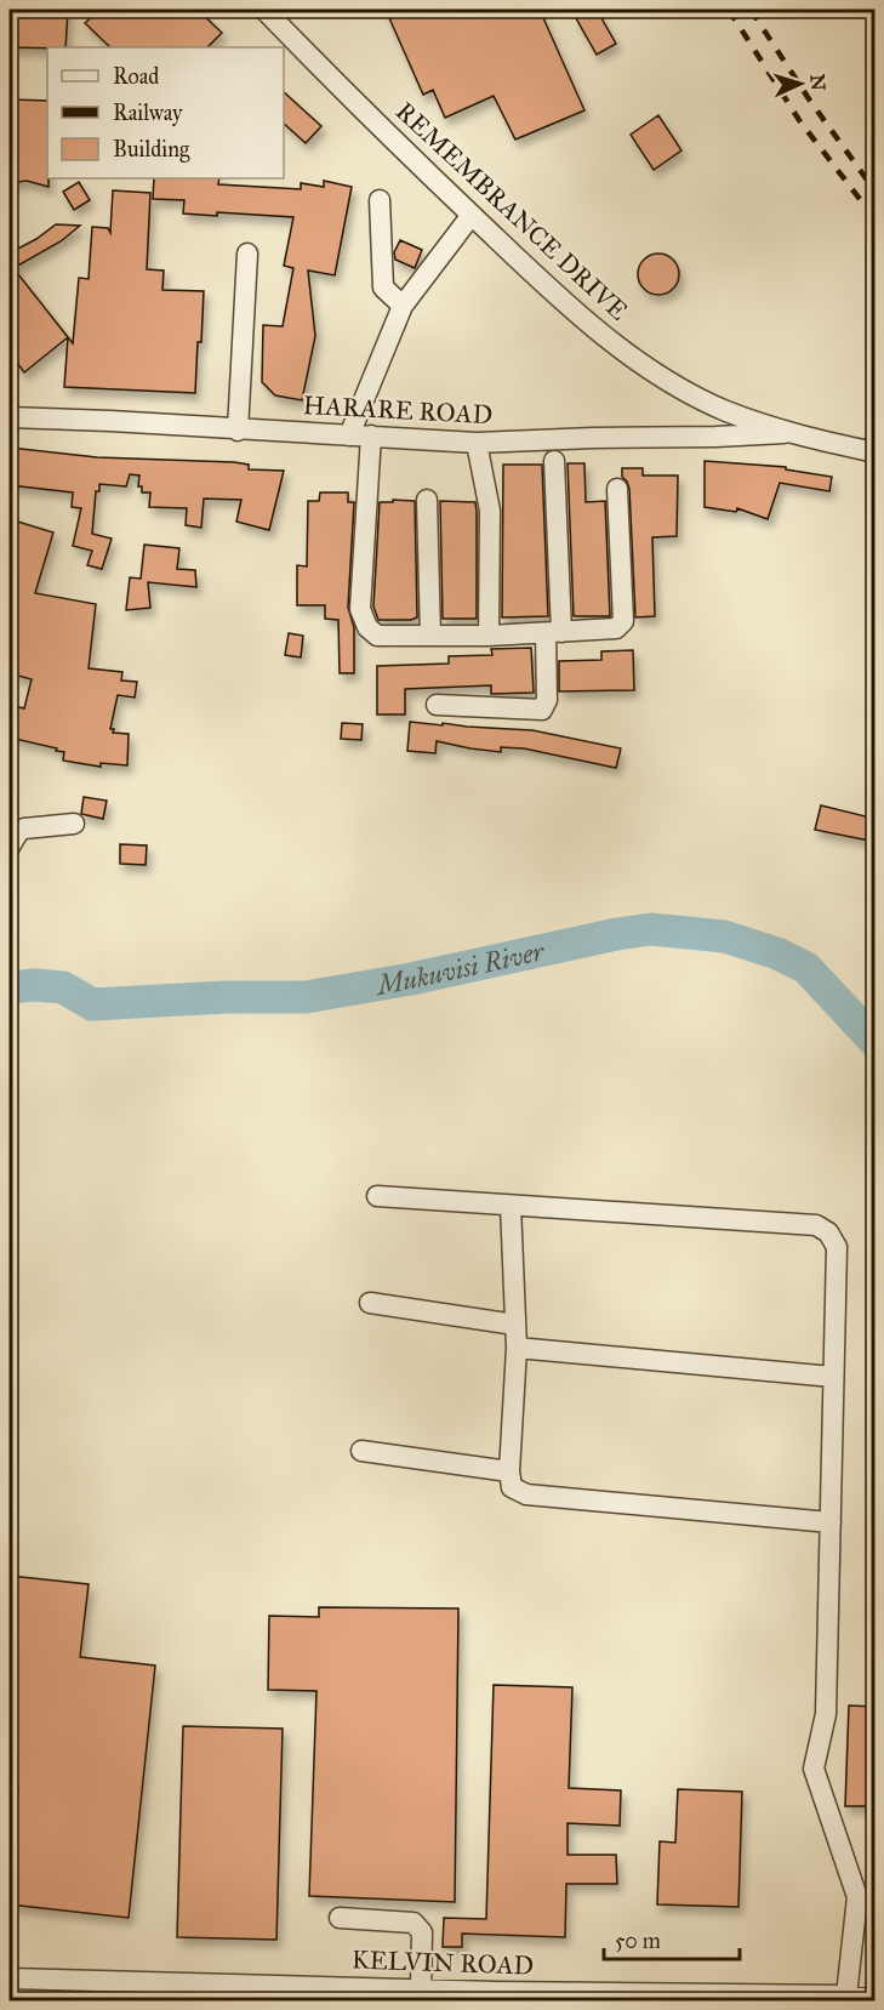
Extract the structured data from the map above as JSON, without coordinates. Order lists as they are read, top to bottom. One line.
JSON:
{"streets":{"street":["REMEMBRANCE DRIVE","HARARE ROAD","KELVIN ROAD"]},"crossings":[["REMEMBRANCE DRIVE","HARARE ROAD"]],"water":["Mukuvisi River"],"legend":["Road","Railway","Building"],"scale_bar":"50 m","north":"right"}
